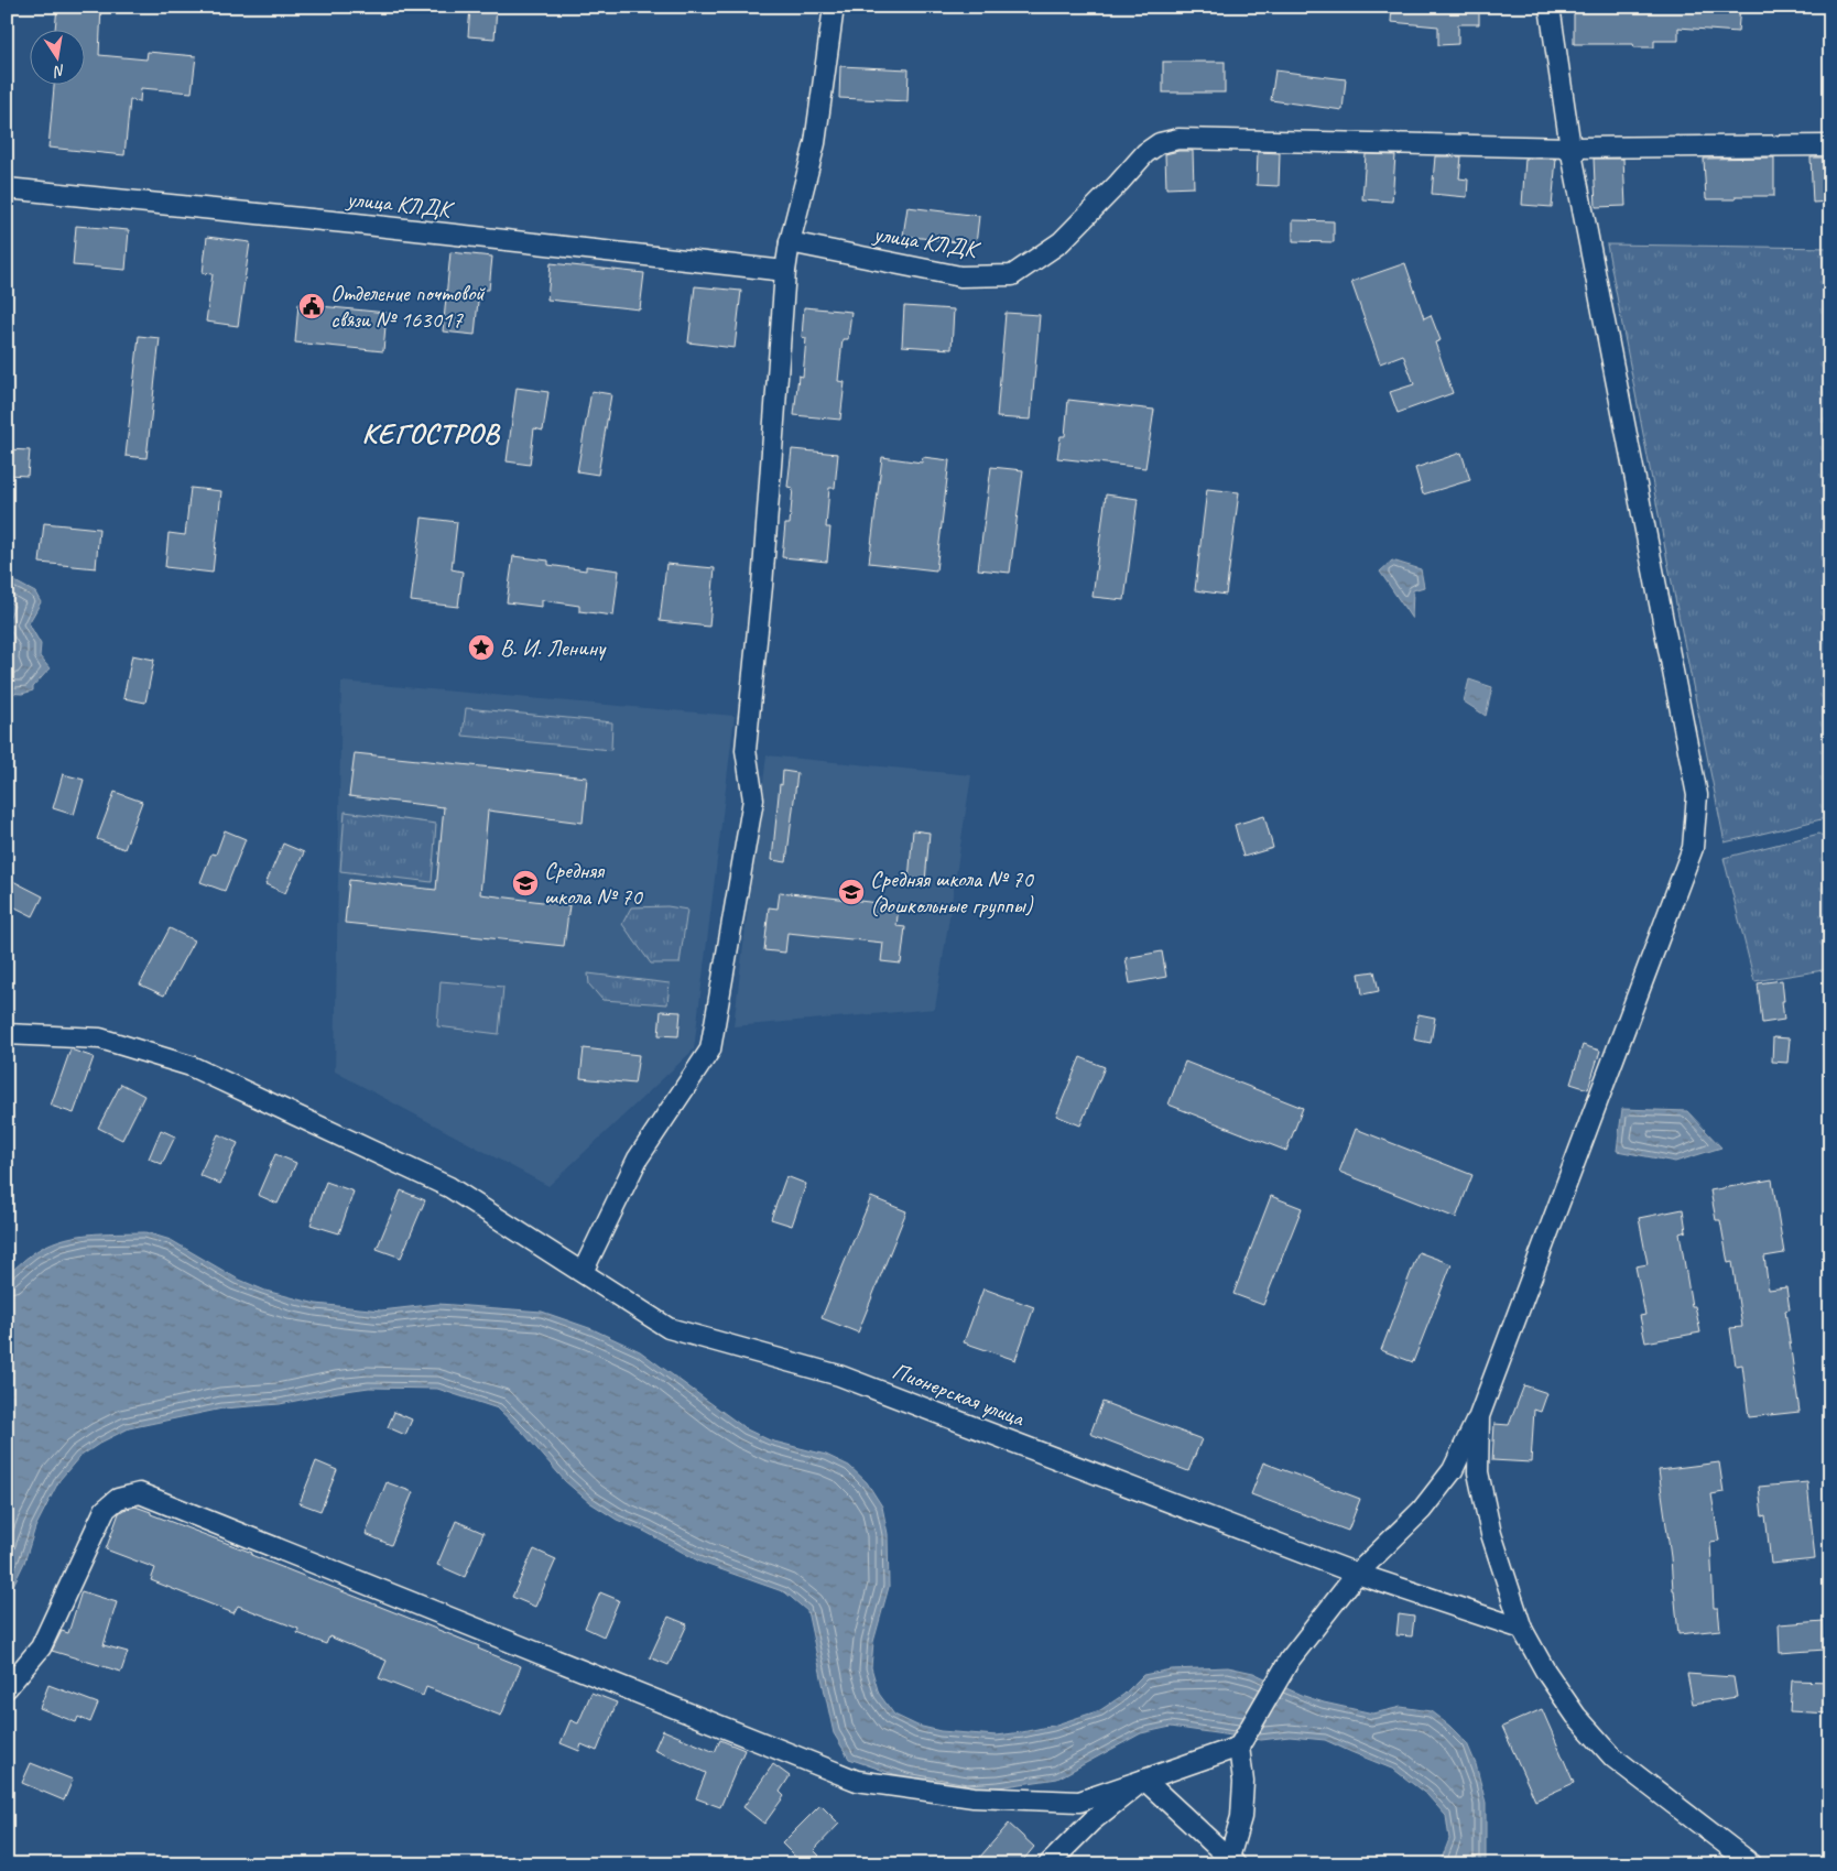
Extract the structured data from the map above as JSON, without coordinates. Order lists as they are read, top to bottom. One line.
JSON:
{"streets":{"street":["улица КЛДК","Пионерская улица"]},"districts":["КЕГОСТРОВ"],"places":{"public building":["Отделение почтовой связи № 163017"],"place":["В. И. Ленину"],"school or university":["Средняя школа № 70","Средняя школа № 70 (дошкольные группы)"]},"north":"bottom"}
